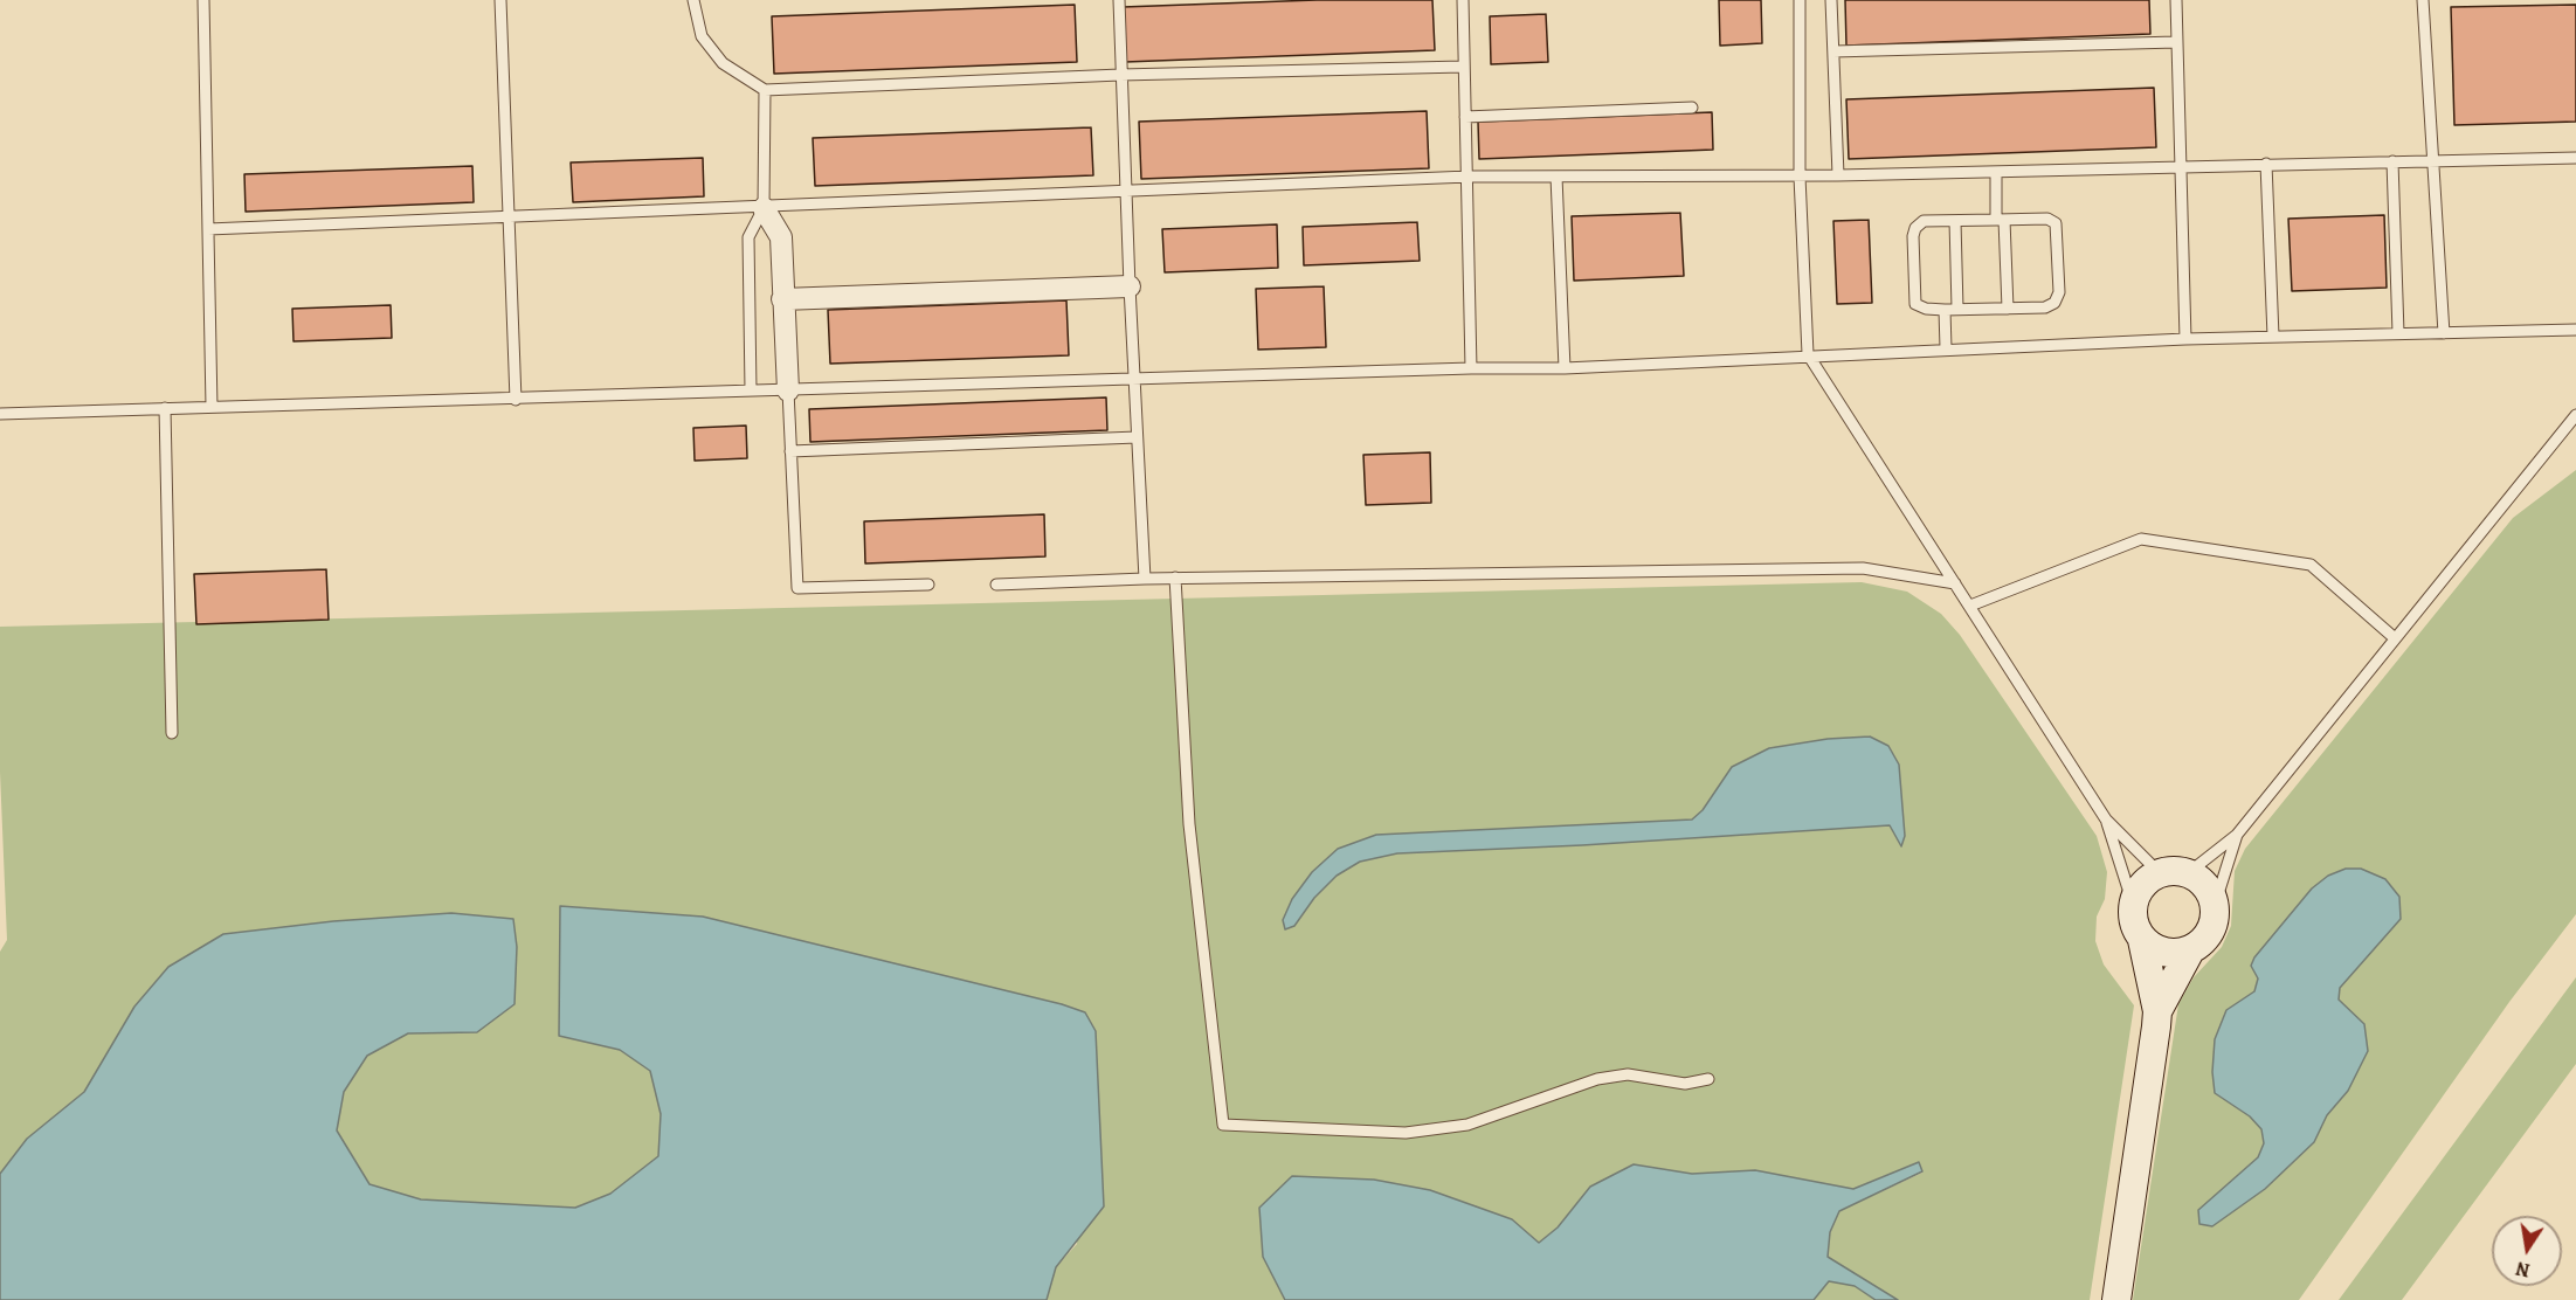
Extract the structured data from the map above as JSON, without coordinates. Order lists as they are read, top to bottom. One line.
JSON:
{"north":"bottom"}
